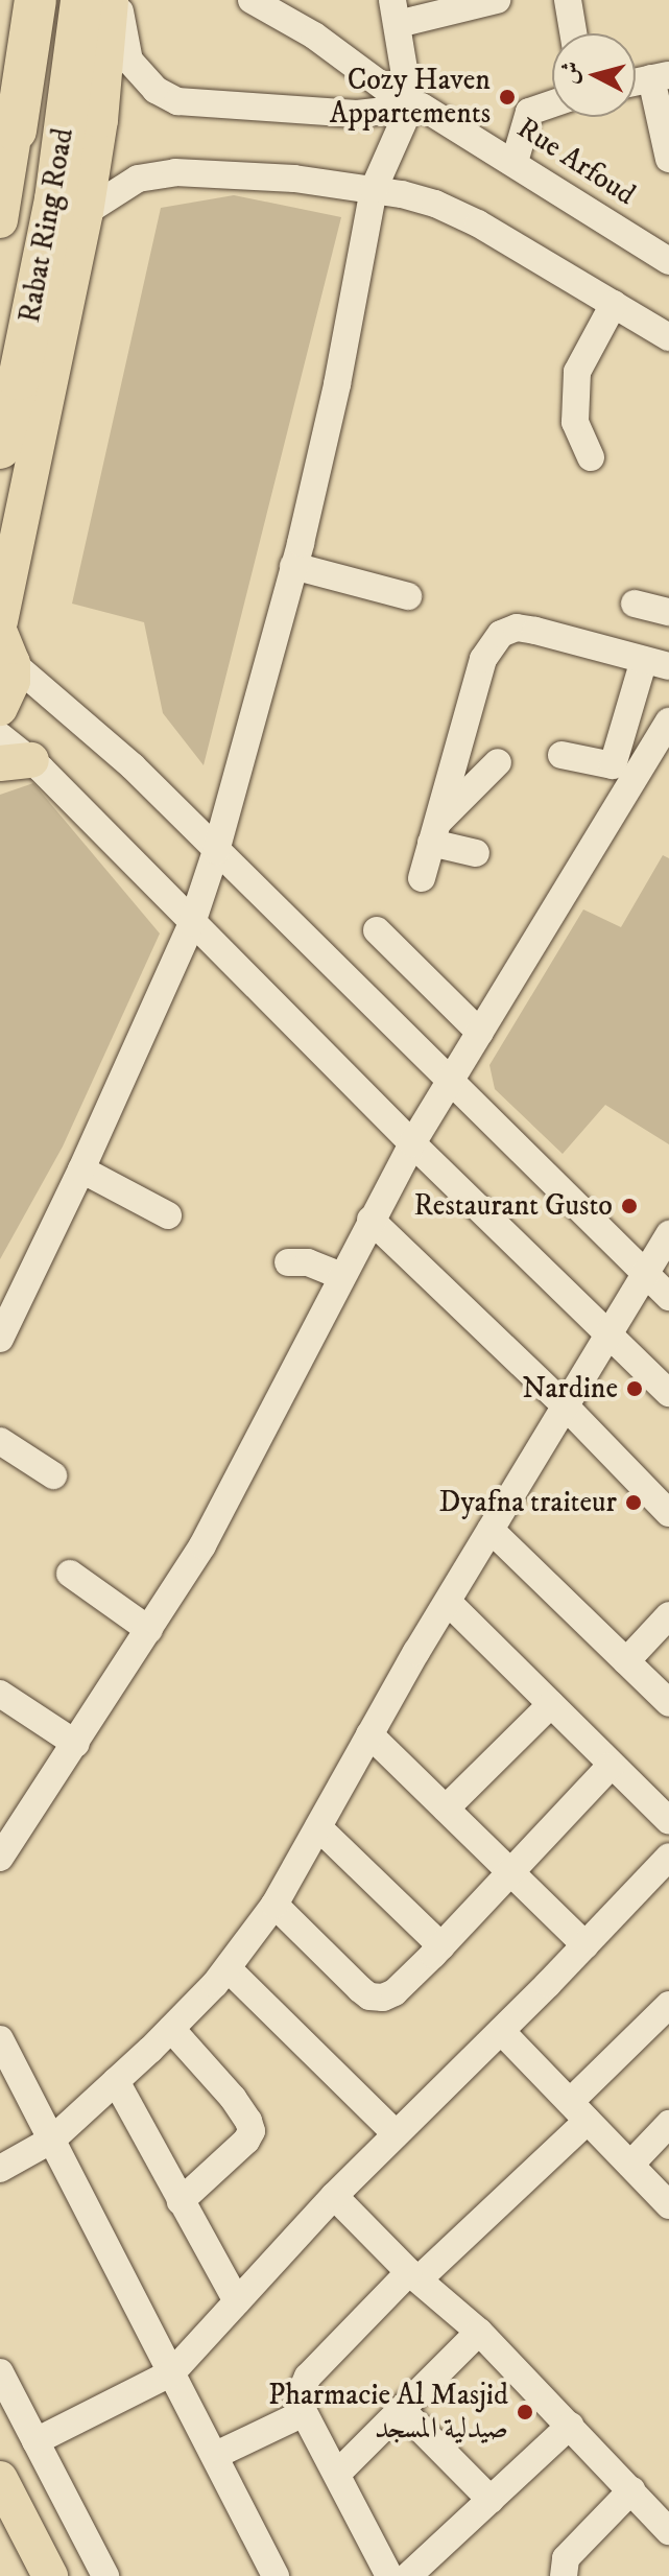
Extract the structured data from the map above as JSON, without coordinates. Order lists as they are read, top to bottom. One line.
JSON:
{"streets":{"highway":["Rabat Ring Road"],"street":["Rue Arfoud"]},"places":["Cozy Haven Appartements","Restaurant Gusto","Nardine","Dyafna traiteur","Pharmacie Al Masjid صيدلية المسجد"],"north":"left"}
